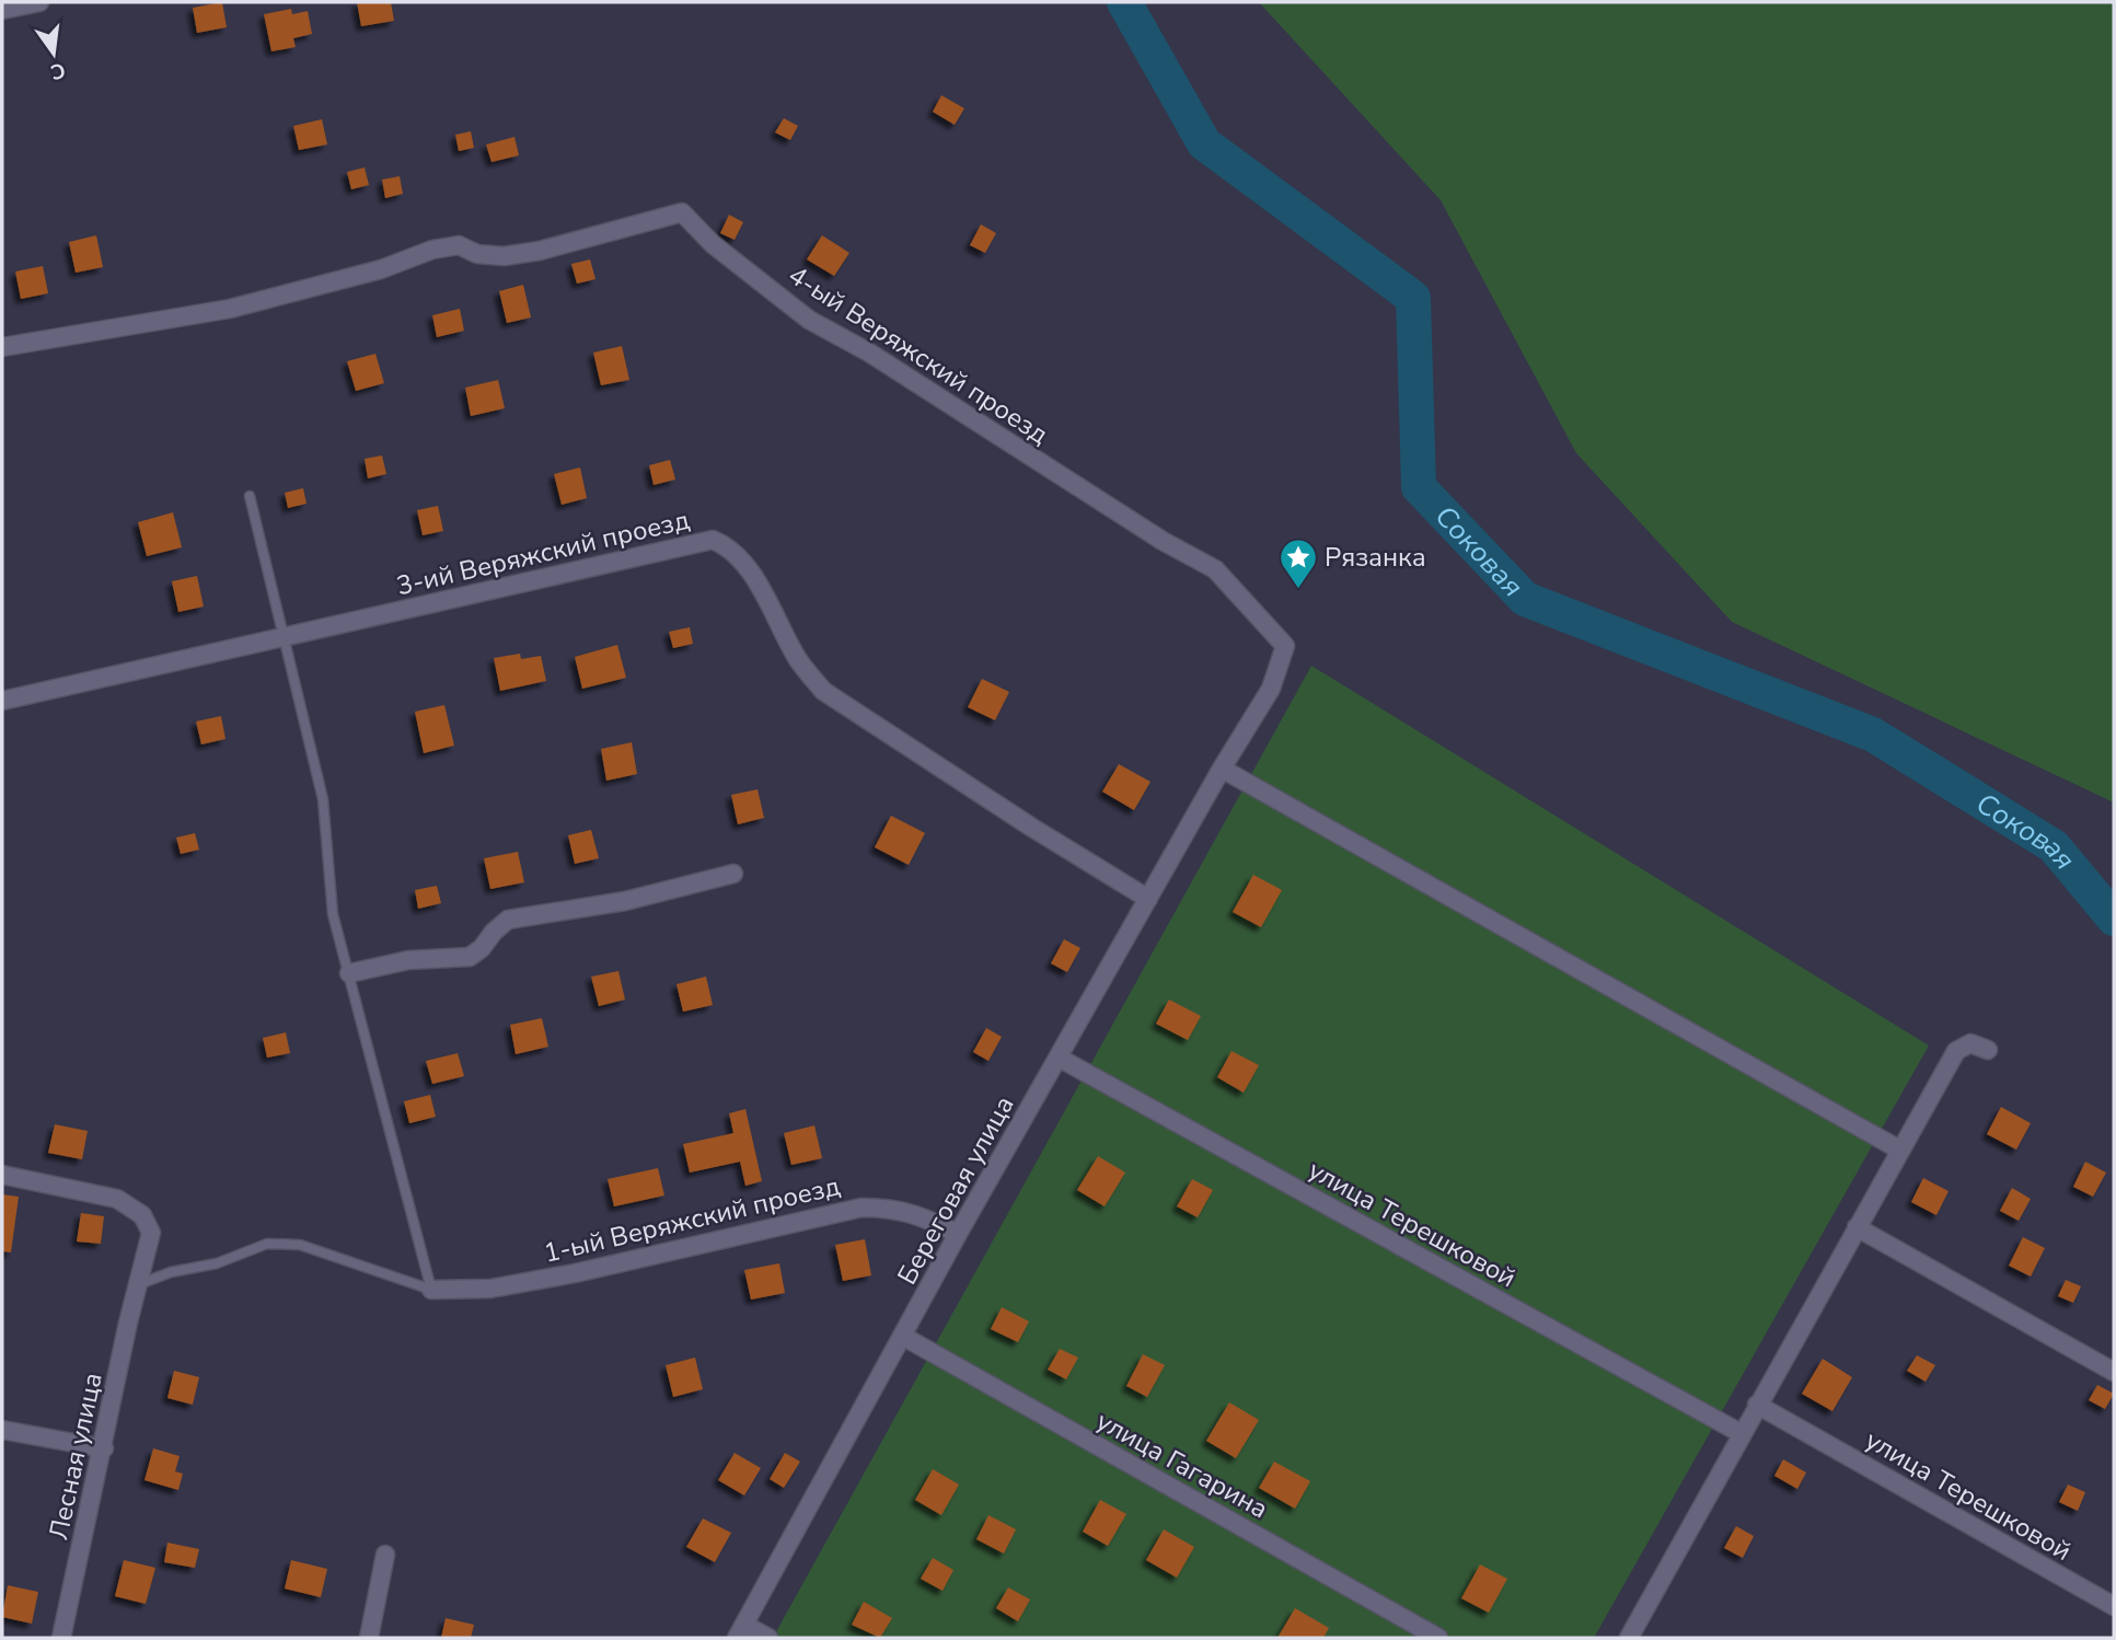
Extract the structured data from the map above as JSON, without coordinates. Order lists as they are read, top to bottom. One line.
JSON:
{"streets":{"street":["4-ый Веряжский проезд","3-ий Веряжский проезд","Береговая улица","1-ый Веряжский проезд","улица Терешковой","Лесная улица","улица Гагарина"]},"crossings":[["4-ый Веряжский проезд","Береговая улица"],["3-ий Веряжский проезд","Береговая улица"],["Береговая улица","1-ый Веряжский проезд"],["Береговая улица","улица Терешковой"],["Береговая улица","улица Гагарина"]],"water":["Соковая"],"places":{"place":["Рязанка"]},"north":"bottom"}
